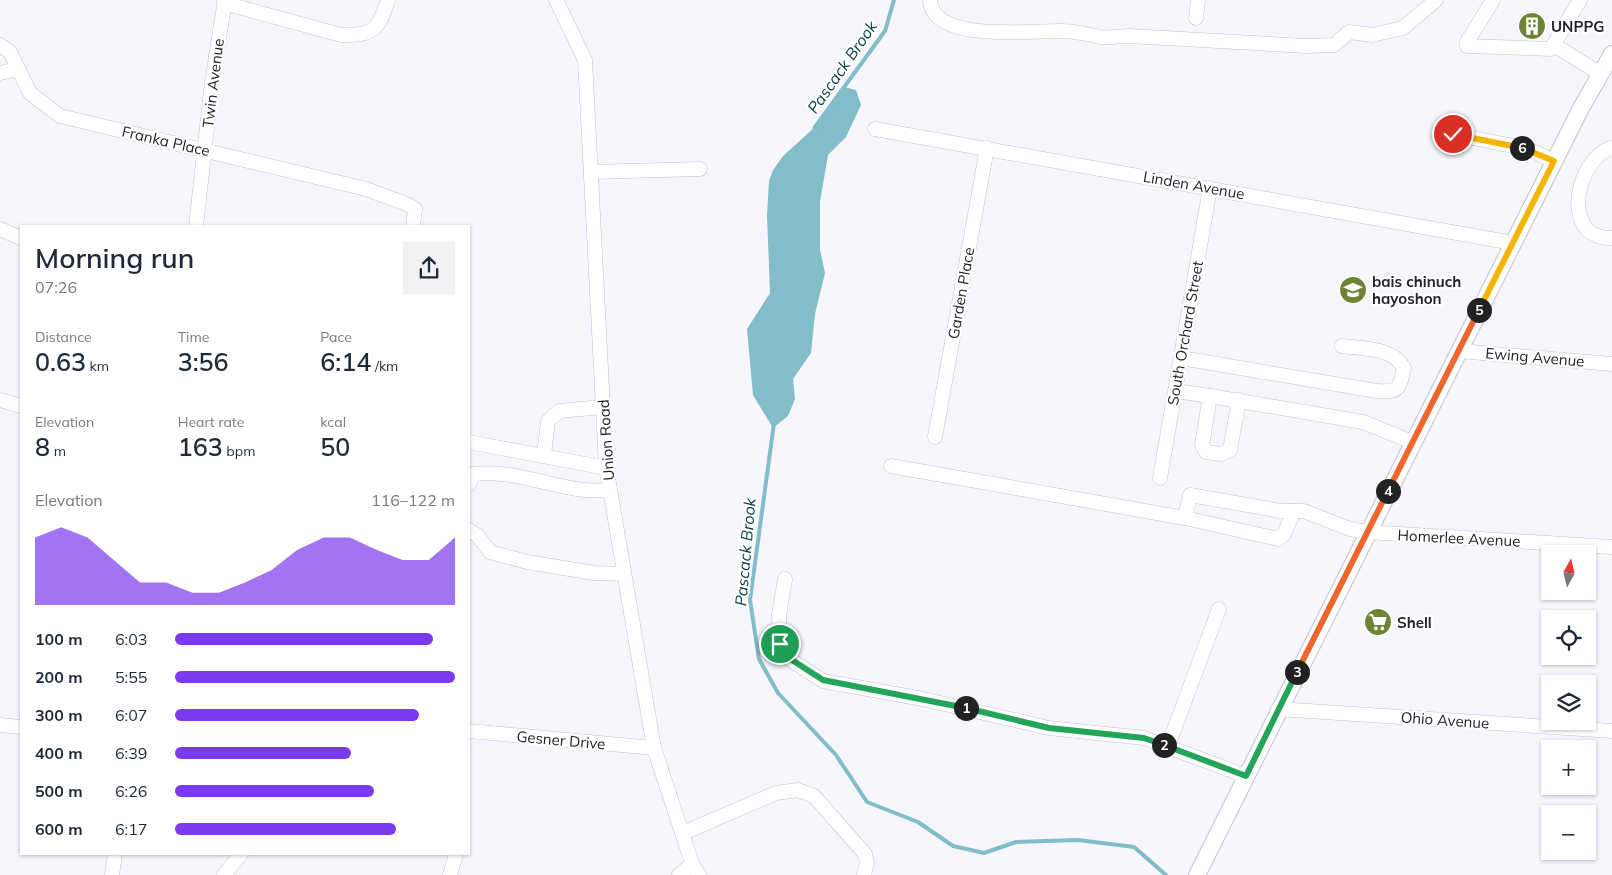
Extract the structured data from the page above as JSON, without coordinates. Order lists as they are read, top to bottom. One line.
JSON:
{"streets":{"street":["Twin Avenue","Franka Place","Linden Avenue","Garden Place","South Orchard Street","Ewing Avenue","Union Road","Homerlee Avenue","Ohio Avenue","Gesner Drive"]},"crossings":[["Twin Avenue","Franka Place"],["Linden Avenue","Garden Place"],["Linden Avenue","South Orchard Street"],["Union Road","Gesner Drive"]],"water":["Pascack Brook"],"places":{"building":["UNPPG"],"school or university":["bais chinuch hayoshon"],"supermarket":["Shell"]},"north":"top","page":{"pins":["6","5","4","3","1","2"],"heading":["Morning run","07:26"],"stats":[["Distance","0.63 km"],["Time","3:56"],["Pace","6:14 /km"],["Elevation","8 m"],["Heart rate","163 bpm"],["kcal","50"]],"chart":["Elevation","116–122 m"],"map_buttons":["+","−"],"list":[{"name":"100 m","note":"6:03"},{"name":"200 m","note":"5:55"},{"name":"300 m","note":"6:07"},{"name":"400 m","note":"6:39"},{"name":"500 m","note":"6:26"},{"name":"600 m","note":"6:17"}]}}
